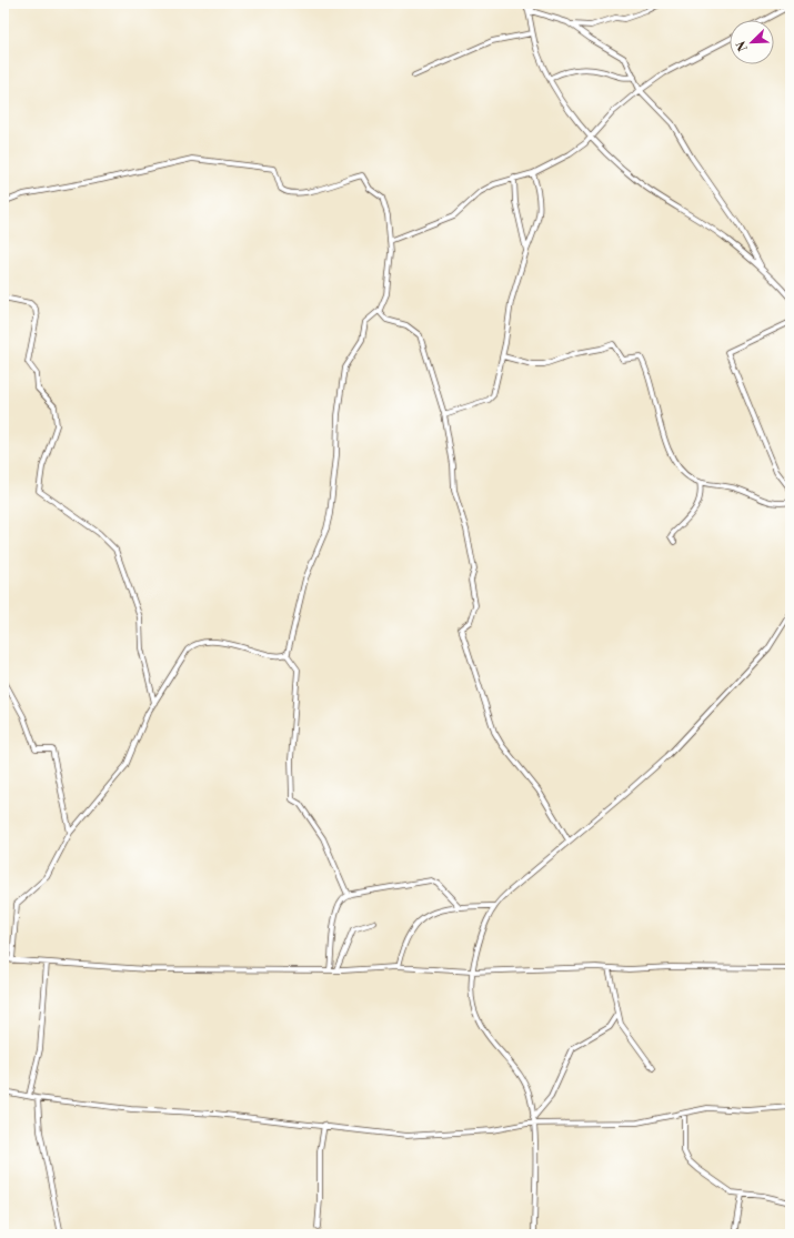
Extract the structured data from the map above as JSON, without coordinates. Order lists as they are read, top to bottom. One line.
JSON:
{"north":"bottom left"}
